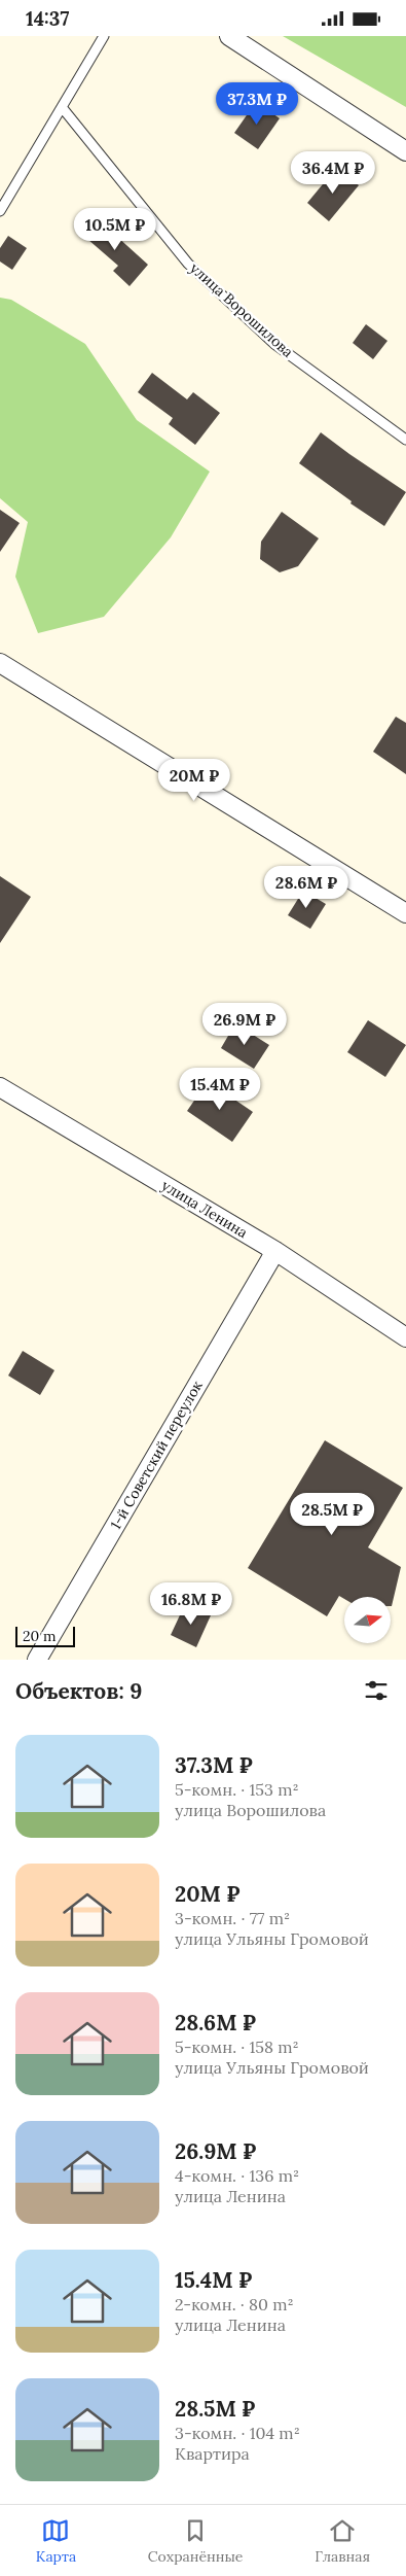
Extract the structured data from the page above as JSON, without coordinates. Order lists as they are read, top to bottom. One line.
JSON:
{"streets":{"street":["улица Ленина","1-й Советский переулок"],"lane":["улица Ворошилова"]},"crossings":[["улица Ленина","1-й Советский переулок"]],"scale_bar":"20 m","north":"right","page":{"status":"14:37","price":["37.3M ₽","36.4M ₽","10.5M ₽","20M ₽","28.6M ₽","26.9M ₽","15.4M ₽","28.5M ₽","16.8M ₽"],"scale":"20 m","heading":"Объектов: 9","list":[{"name":"37.3M ₽","note":"5-комн. · 153 m² · улица Ворошилова"},{"name":"20M ₽","note":"3-комн. · 77 m² · улица Ульяны Громовой"},{"name":"28.6M ₽","note":"5-комн. · 158 m² · улица Ульяны Громовой"},{"name":"26.9M ₽","note":"4-комн. · 136 m² · улица Ленина"},{"name":"15.4M ₽","note":"2-комн. · 80 m² · улица Ленина"},{"name":"28.5M ₽","note":"3-комн. · 104 m² · Квартира"}],"tabs":["Карта","Сохранённые","Главная"]}}
